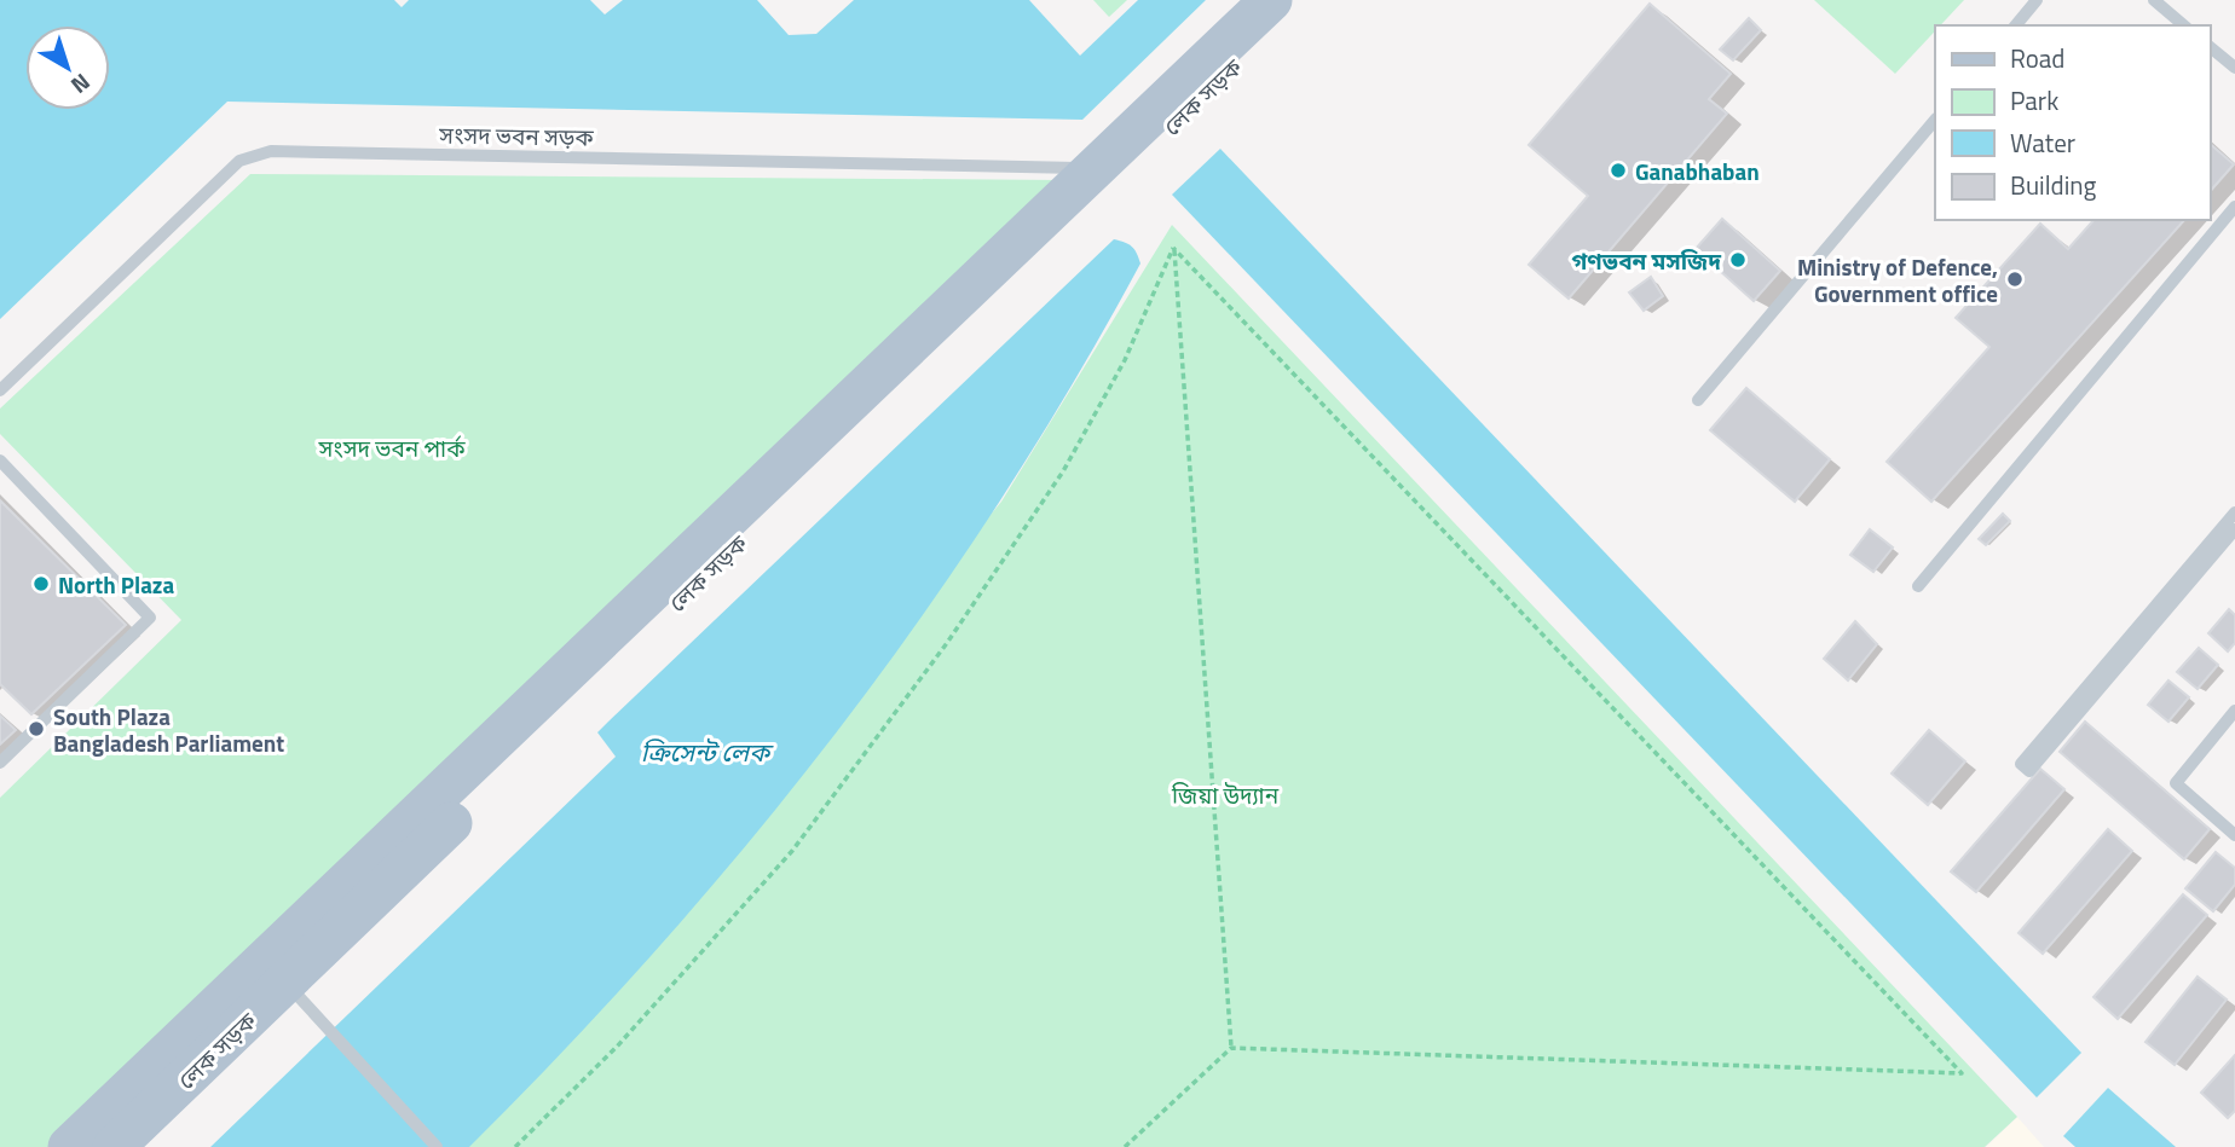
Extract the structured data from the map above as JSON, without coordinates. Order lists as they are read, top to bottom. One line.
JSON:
{"streets":{"main road":["লেক সড়ক"],"lane":["সংসদ ভবন সড়ক"]},"water":["ক্রিসেন্ট লেক"],"parks":["সংসদ ভবন পার্ক","জিয়া উদ্যান"],"places":["Ganabhaban","গণভবন মসজিদ","Ministry of Defence, Government office","North Plaza","South Plaza Bangladesh Parliament"],"legend":["Road","Park","Water","Building"],"north":"bottom right"}
